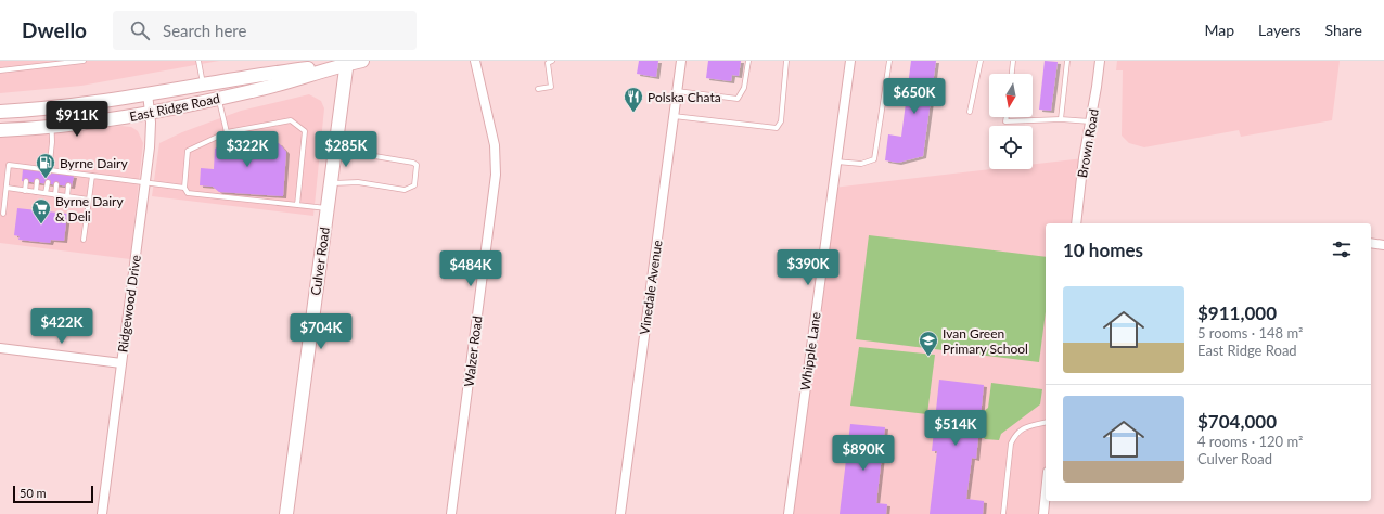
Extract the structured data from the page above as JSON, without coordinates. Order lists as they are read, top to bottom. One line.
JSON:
{"streets":{"main road":["East Ridge Road","Culver Road"],"street":["Brown Road","Vinedale Avenue","Ridgewood Drive","Walzer Road","Whipple Lane"]},"crossings":[["East Ridge Road","Culver Road"],["East Ridge Road","Ridgewood Drive"]],"places":{"restaurant":["Polska Chata"],"fuel station":["Byrne Dairy"],"supermarket":["Byrne Dairy & Deli"],"school or university":["Ivan Green Primary School"]},"scale_bar":"50 m","north":"bottom","page":{"header":"Dwello","search":"Search here","nav":["Map","Layers","Share"],"price":["$650K","$911K","$322K","$285K","$390K","$484K","$422K","$704K","$514K","$890K"],"heading":"10 homes","list":[{"name":"$911,000","note":"5 rooms · 148 m² · East Ridge Road"},{"name":"$704,000","note":"4 rooms · 120 m² · Culver Road"}],"scale":"50 m"}}
